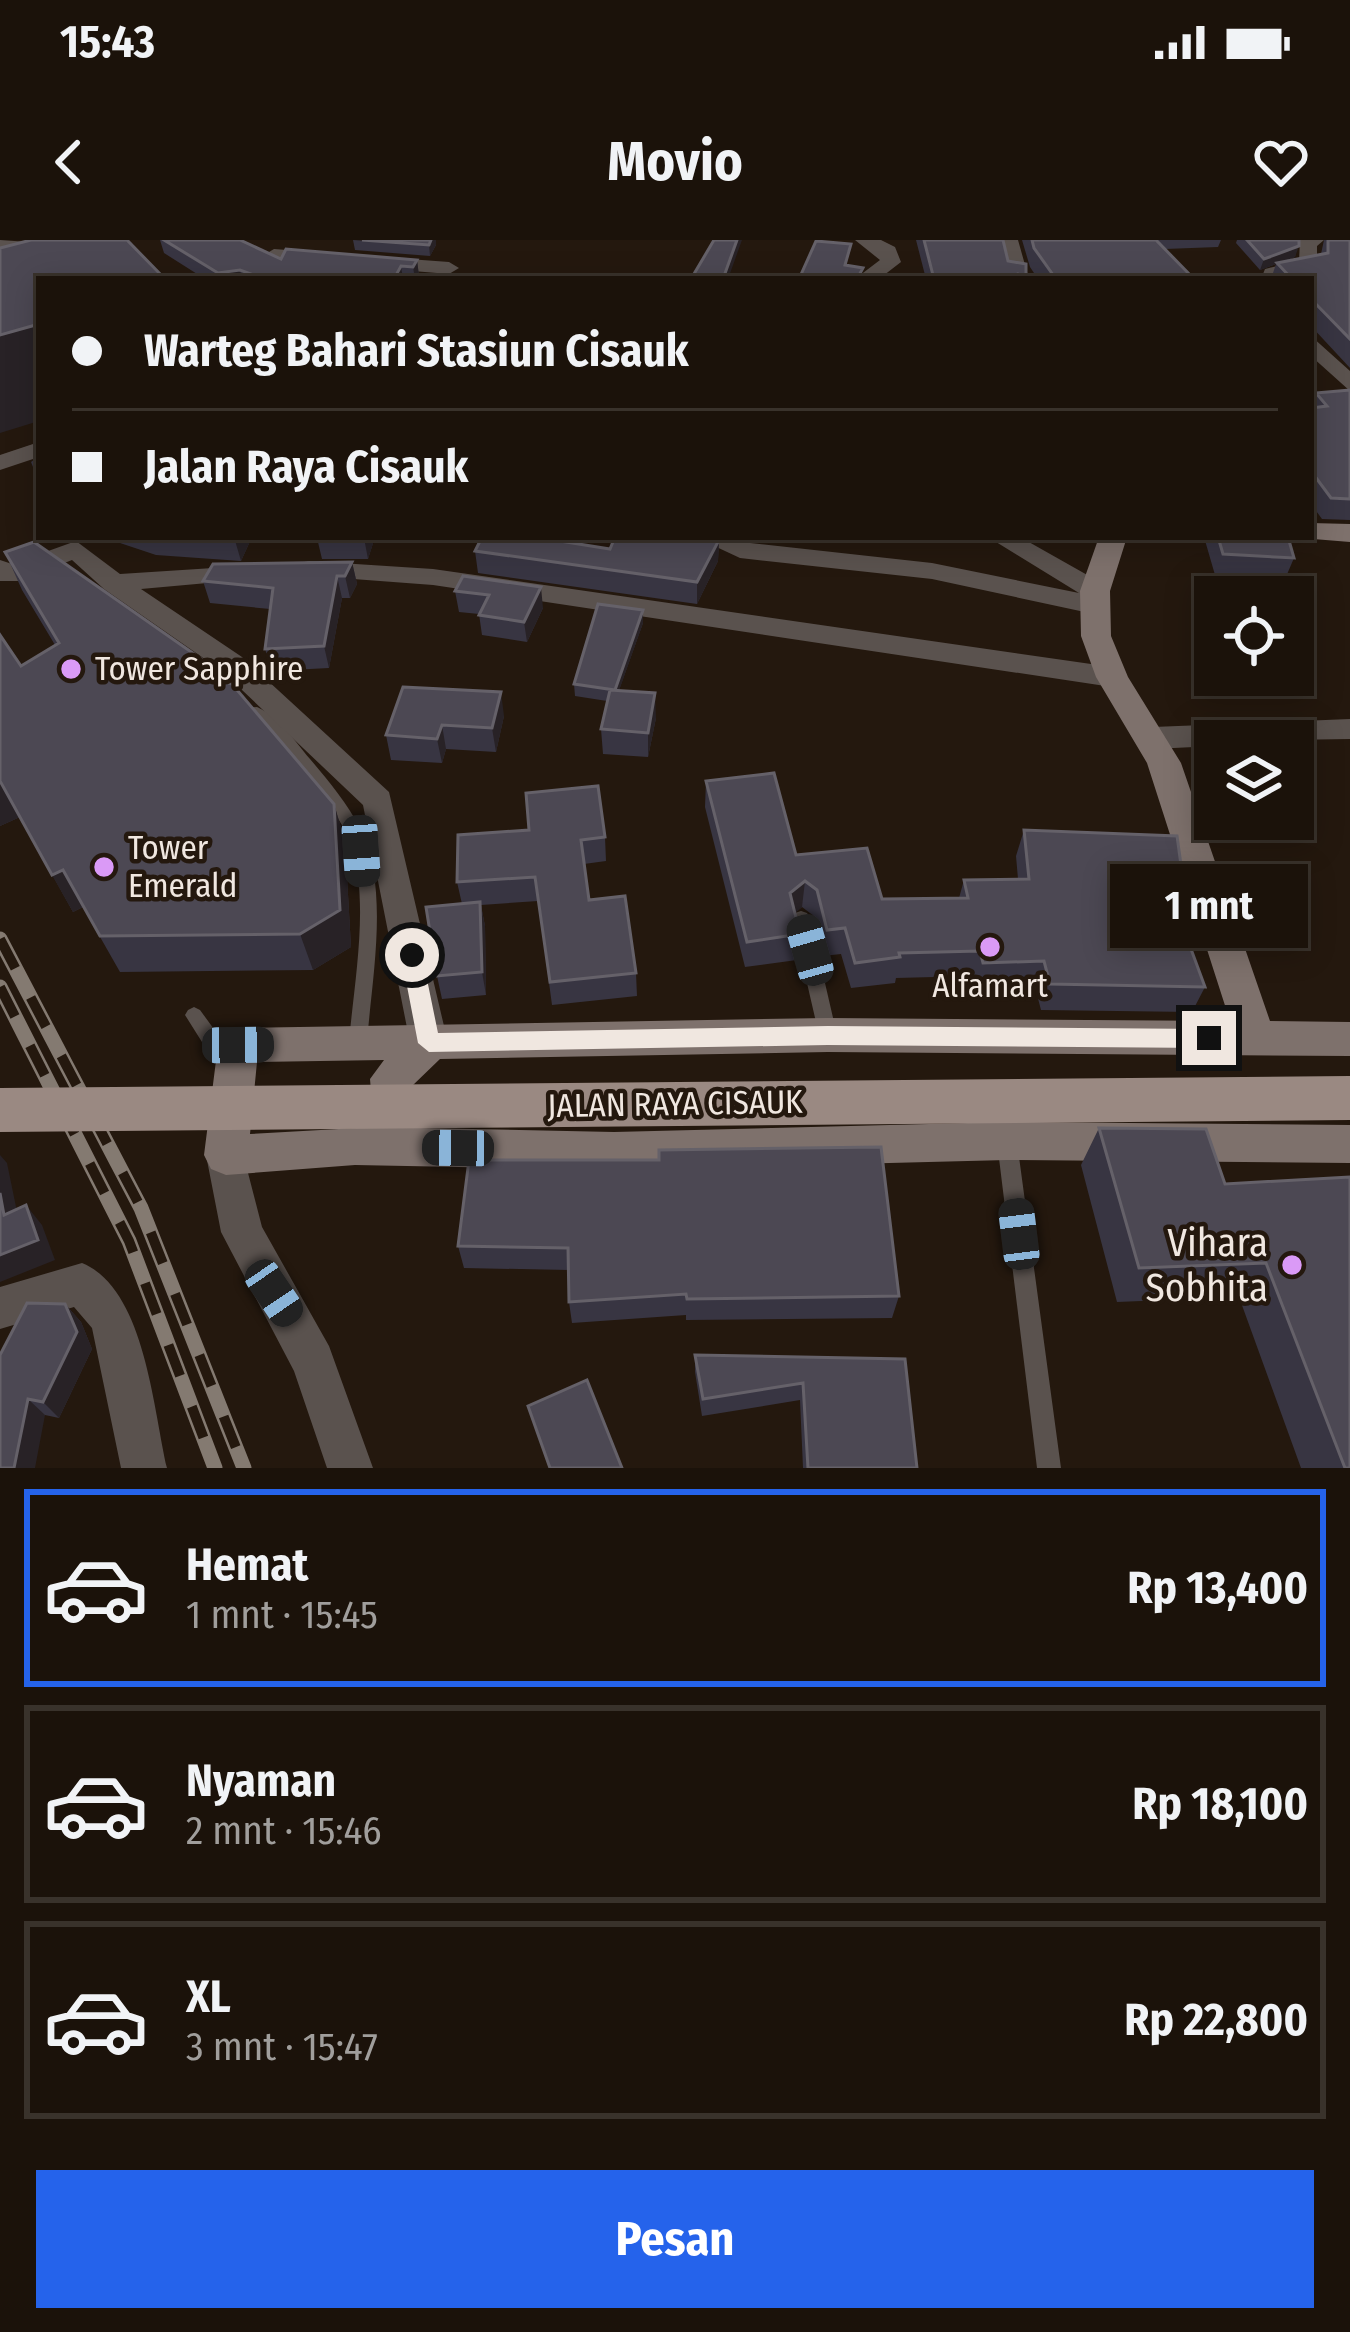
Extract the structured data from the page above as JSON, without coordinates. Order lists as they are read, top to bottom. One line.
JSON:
{"streets":{"main road":["JALAN RAYA CISAUK"]},"places":["Tower Sapphire","Tower Emerald","Alfamart","Vihara Sobhita"],"page":{"status":"15:43","header":"Movio","banner":["Warteg Bahari Stasiun Cisauk","Jalan Raya Cisauk"],"bubble":"1 mnt","list":[{"name":"Hemat","note":"1 mnt · 15:45","value":"Rp 13,400"},{"name":"Nyaman","note":"2 mnt · 15:46","value":"Rp 18,100"},{"name":"XL","note":"3 mnt · 15:47","value":"Rp 22,800"}],"buttons":"Pesan"}}
